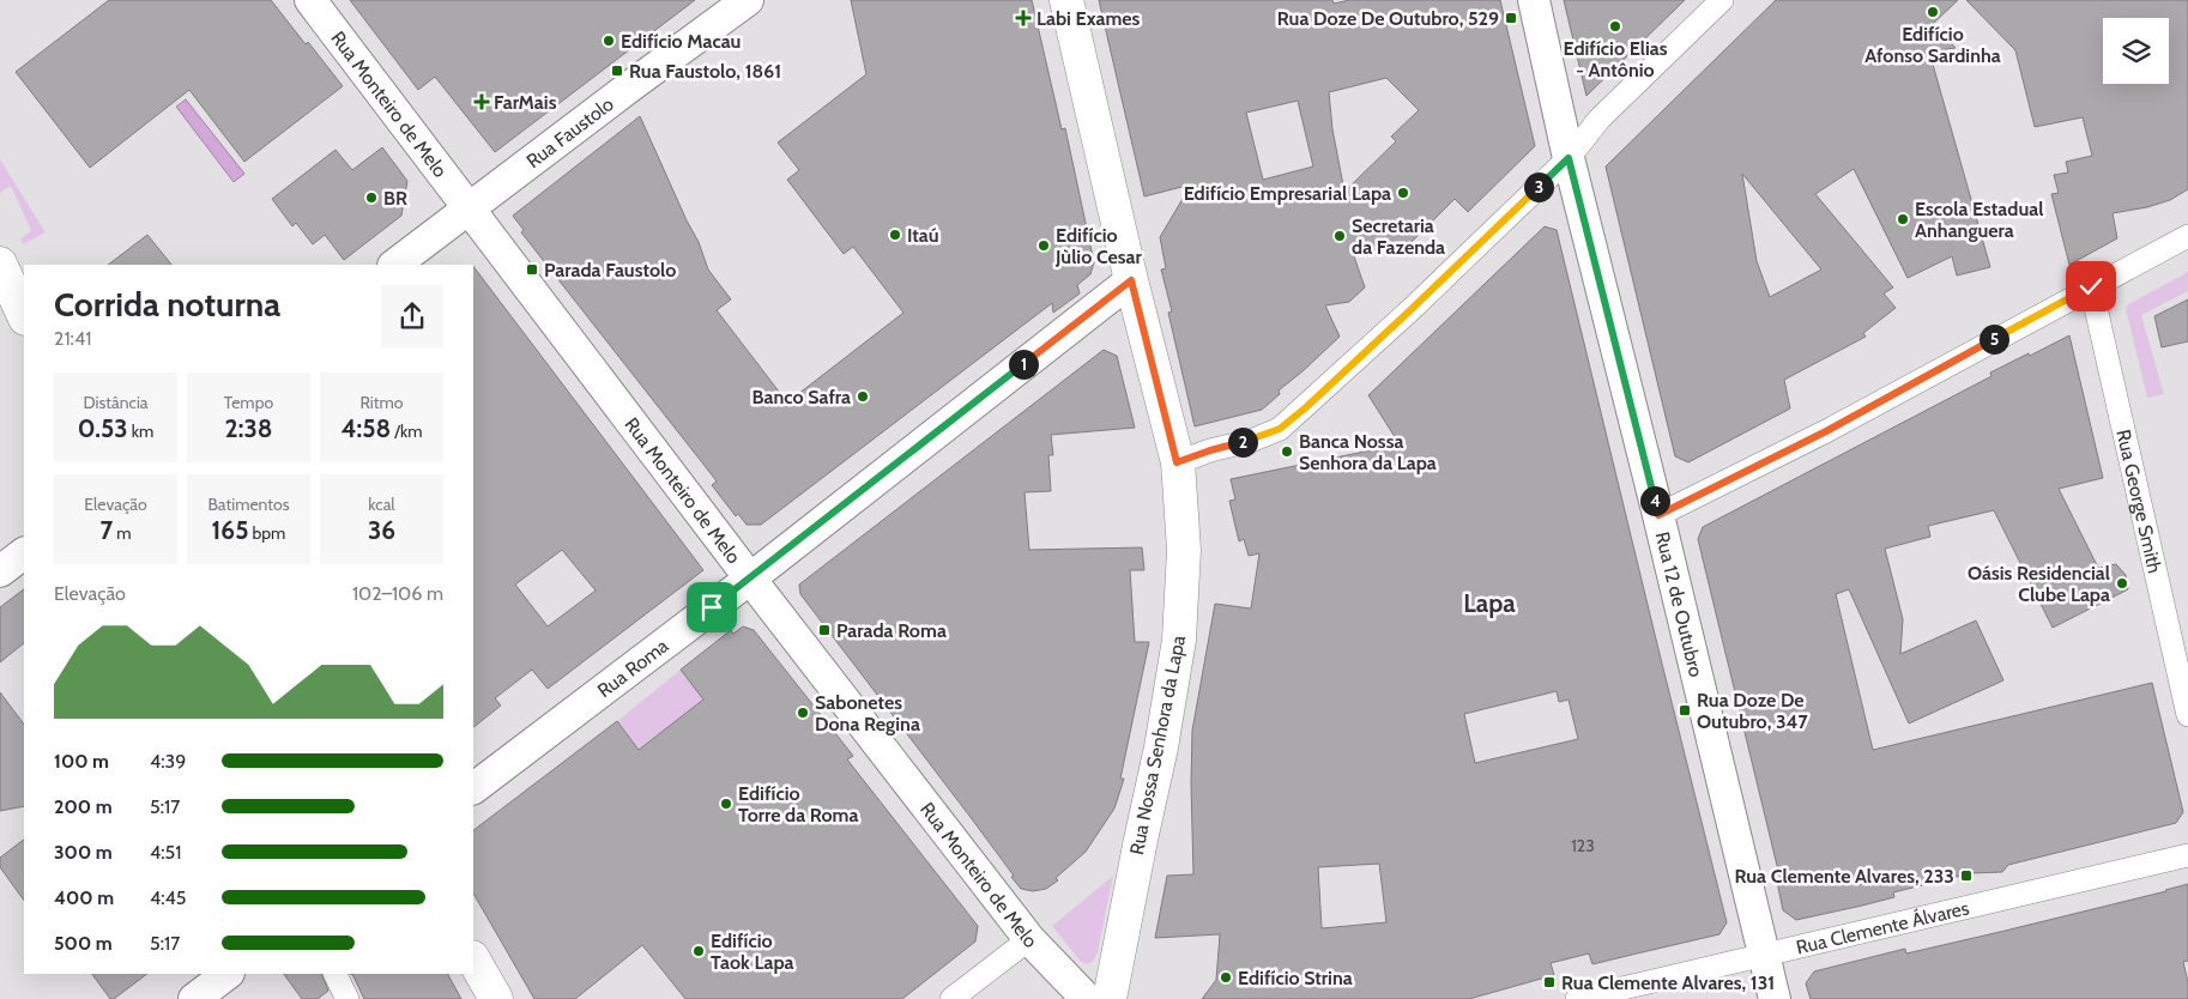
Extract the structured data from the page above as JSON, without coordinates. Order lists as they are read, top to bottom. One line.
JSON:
{"streets":{"main road":["Rua Nossa Senhora da Lapa"],"street":["Rua Monteiro de Melo","Rua Faustolo","Rua George Smith","Rua 12 de Outubro","Rua Roma","Rua Clemente Álvares"]},"crossings":[["Rua Monteiro de Melo","Rua Faustolo"],["Rua Monteiro de Melo","Rua Roma"],["Rua 12 de Outubro","Rua Clemente Álvares"],["Rua Roma","Rua Nossa Senhora da Lapa"]],"districts":["Lapa"],"places":{"other":["Edifício Afonso Sardinha","Edifício Elias - Antônio","Edifício Macau","Edifício Empresarial Lapa","BR","Escola Estadual Anhanguera","Itaú","Secretaria da Fazenda","Edifício Jùlio Cesar","Banco Safra","Banca Nossa Senhora da Lapa","Oásis Residencial Clube Lapa","Sabonetes Dona Regina","Edifício Torre da Roma","Edifício Taok Lapa","Edifício Strina"],"health":["Labi Exames","FarMais"],"transit":["Rua Doze De Outubro, 529","Rua Faustolo, 1861","Parada Faustolo","Parada Roma","Rua Doze De Outubro, 347","Rua Clemente Alvares, 233","Rua Clemente Alvares, 131"]},"house_numbers":["123"],"page":{"pins":["3","5","1","2","4"],"heading":["Corrida noturna","21:41"],"stats":[["Distância","0.53 km"],["Tempo","2:38"],["Ritmo","4:58 /km"],["Elevação","7 m"],["Batimentos","165 bpm"],["kcal","36"]],"chart":["Elevação","102–106 m"],"list":[{"name":"100 m","note":"4:39"},{"name":"200 m","note":"5:17"},{"name":"300 m","note":"4:51"},{"name":"400 m","note":"4:45"},{"name":"500 m","note":"5:17"}]}}
